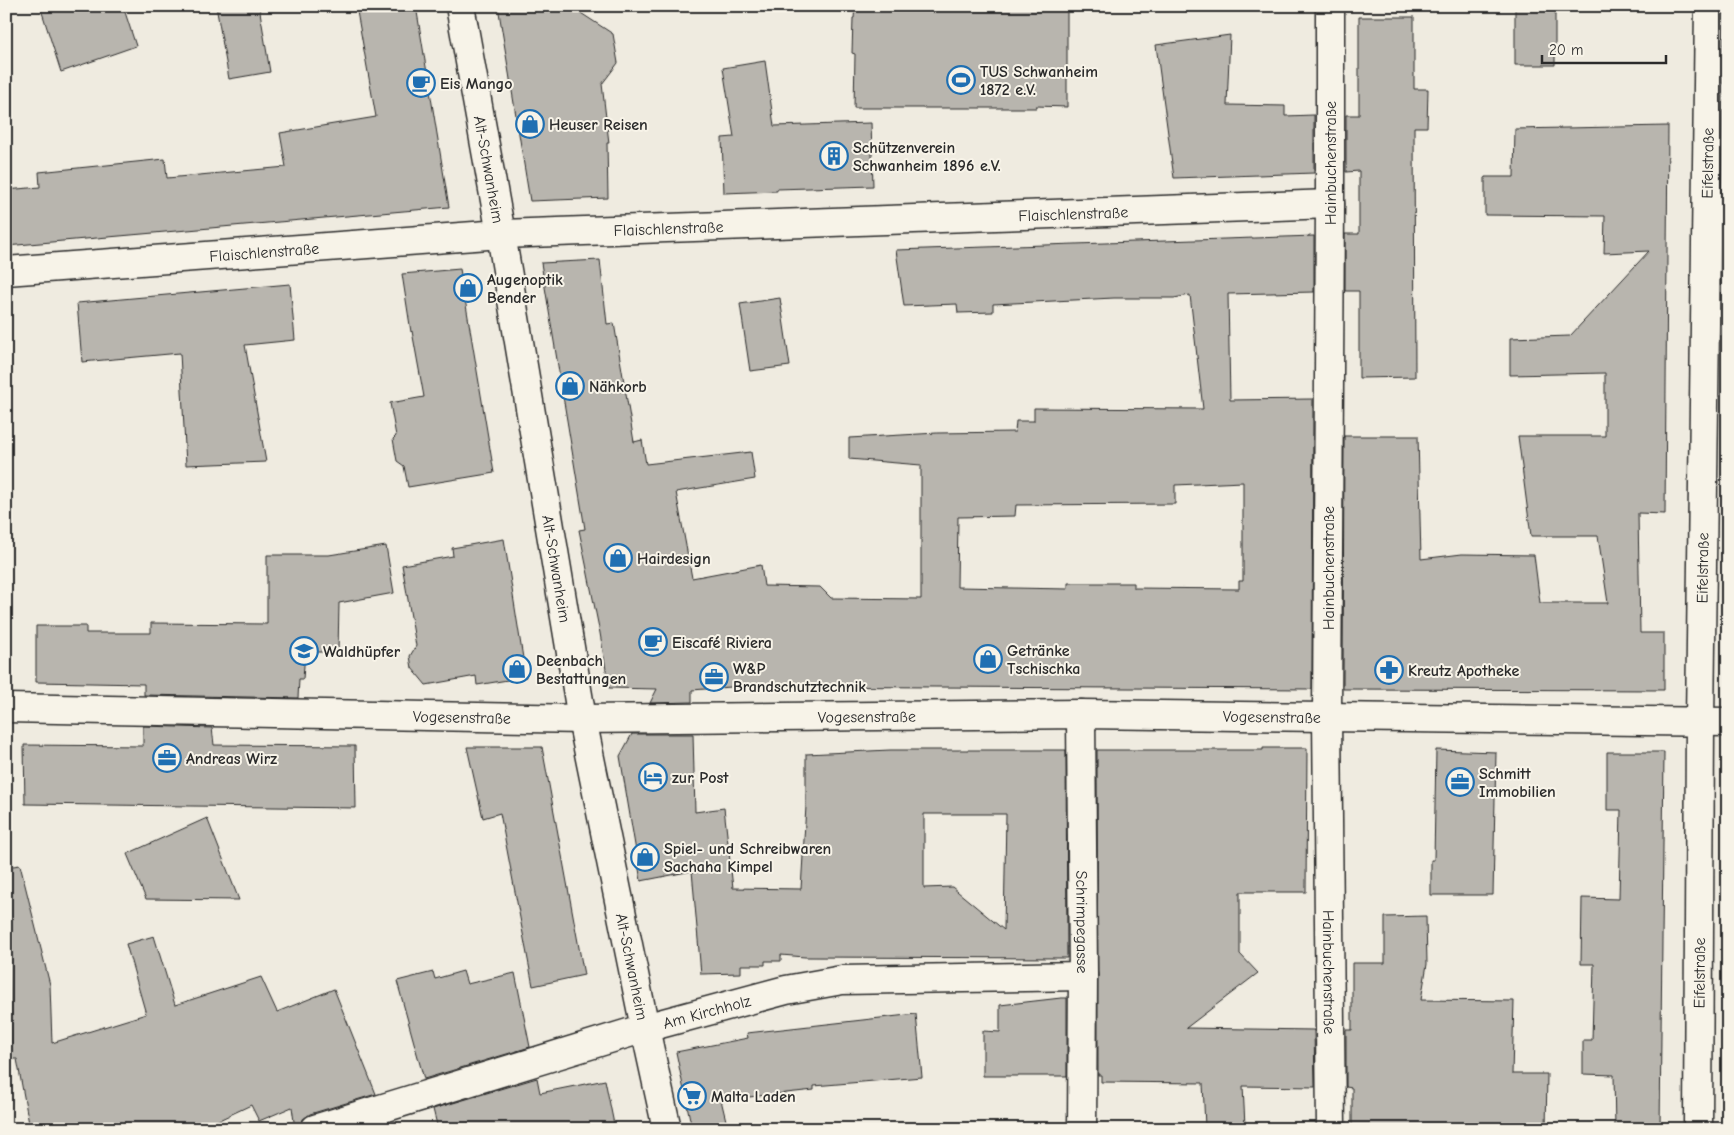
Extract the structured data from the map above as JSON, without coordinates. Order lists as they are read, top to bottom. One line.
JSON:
{"streets":{"street":["Hainbuchenstraße","Eifelstraße","Alt-Schwanheim","Flaischlenstraße","Vogesenstraße","Schrimpegasse","Am Kirchholz"]},"crossings":[["Hainbuchenstraße","Flaischlenstraße"],["Hainbuchenstraße","Vogesenstraße"],["Eifelstraße","Vogesenstraße"],["Alt-Schwanheim","Flaischlenstraße"],["Alt-Schwanheim","Vogesenstraße"],["Alt-Schwanheim","Am Kirchholz"],["Vogesenstraße","Schrimpegasse"],["Schrimpegasse","Am Kirchholz"]],"places":{"sports":["TUS Schwanheim 1872 e.V."],"cafe":["Eis Mango","Eiscafé Riviera"],"shop":["Heuser Reisen","Augenoptik Bender","Nähkorb","Hairdesign","Getränke Tschischka","Deenbach Bestattungen","Spiel- und Schreibwaren Sachaha Kimpel"],"building":["Schützenverein Schwanheim 1896 e.V."],"school or university":["Waldhüpfer"],"pharmacy":["Kreutz Apotheke"],"office":["W&P Brandschutztechnik","Andreas Wirz","Schmitt Immobilien"],"hotel":["zur Post"],"supermarket":["Malta Laden"]},"scale_bar":"20 m"}
